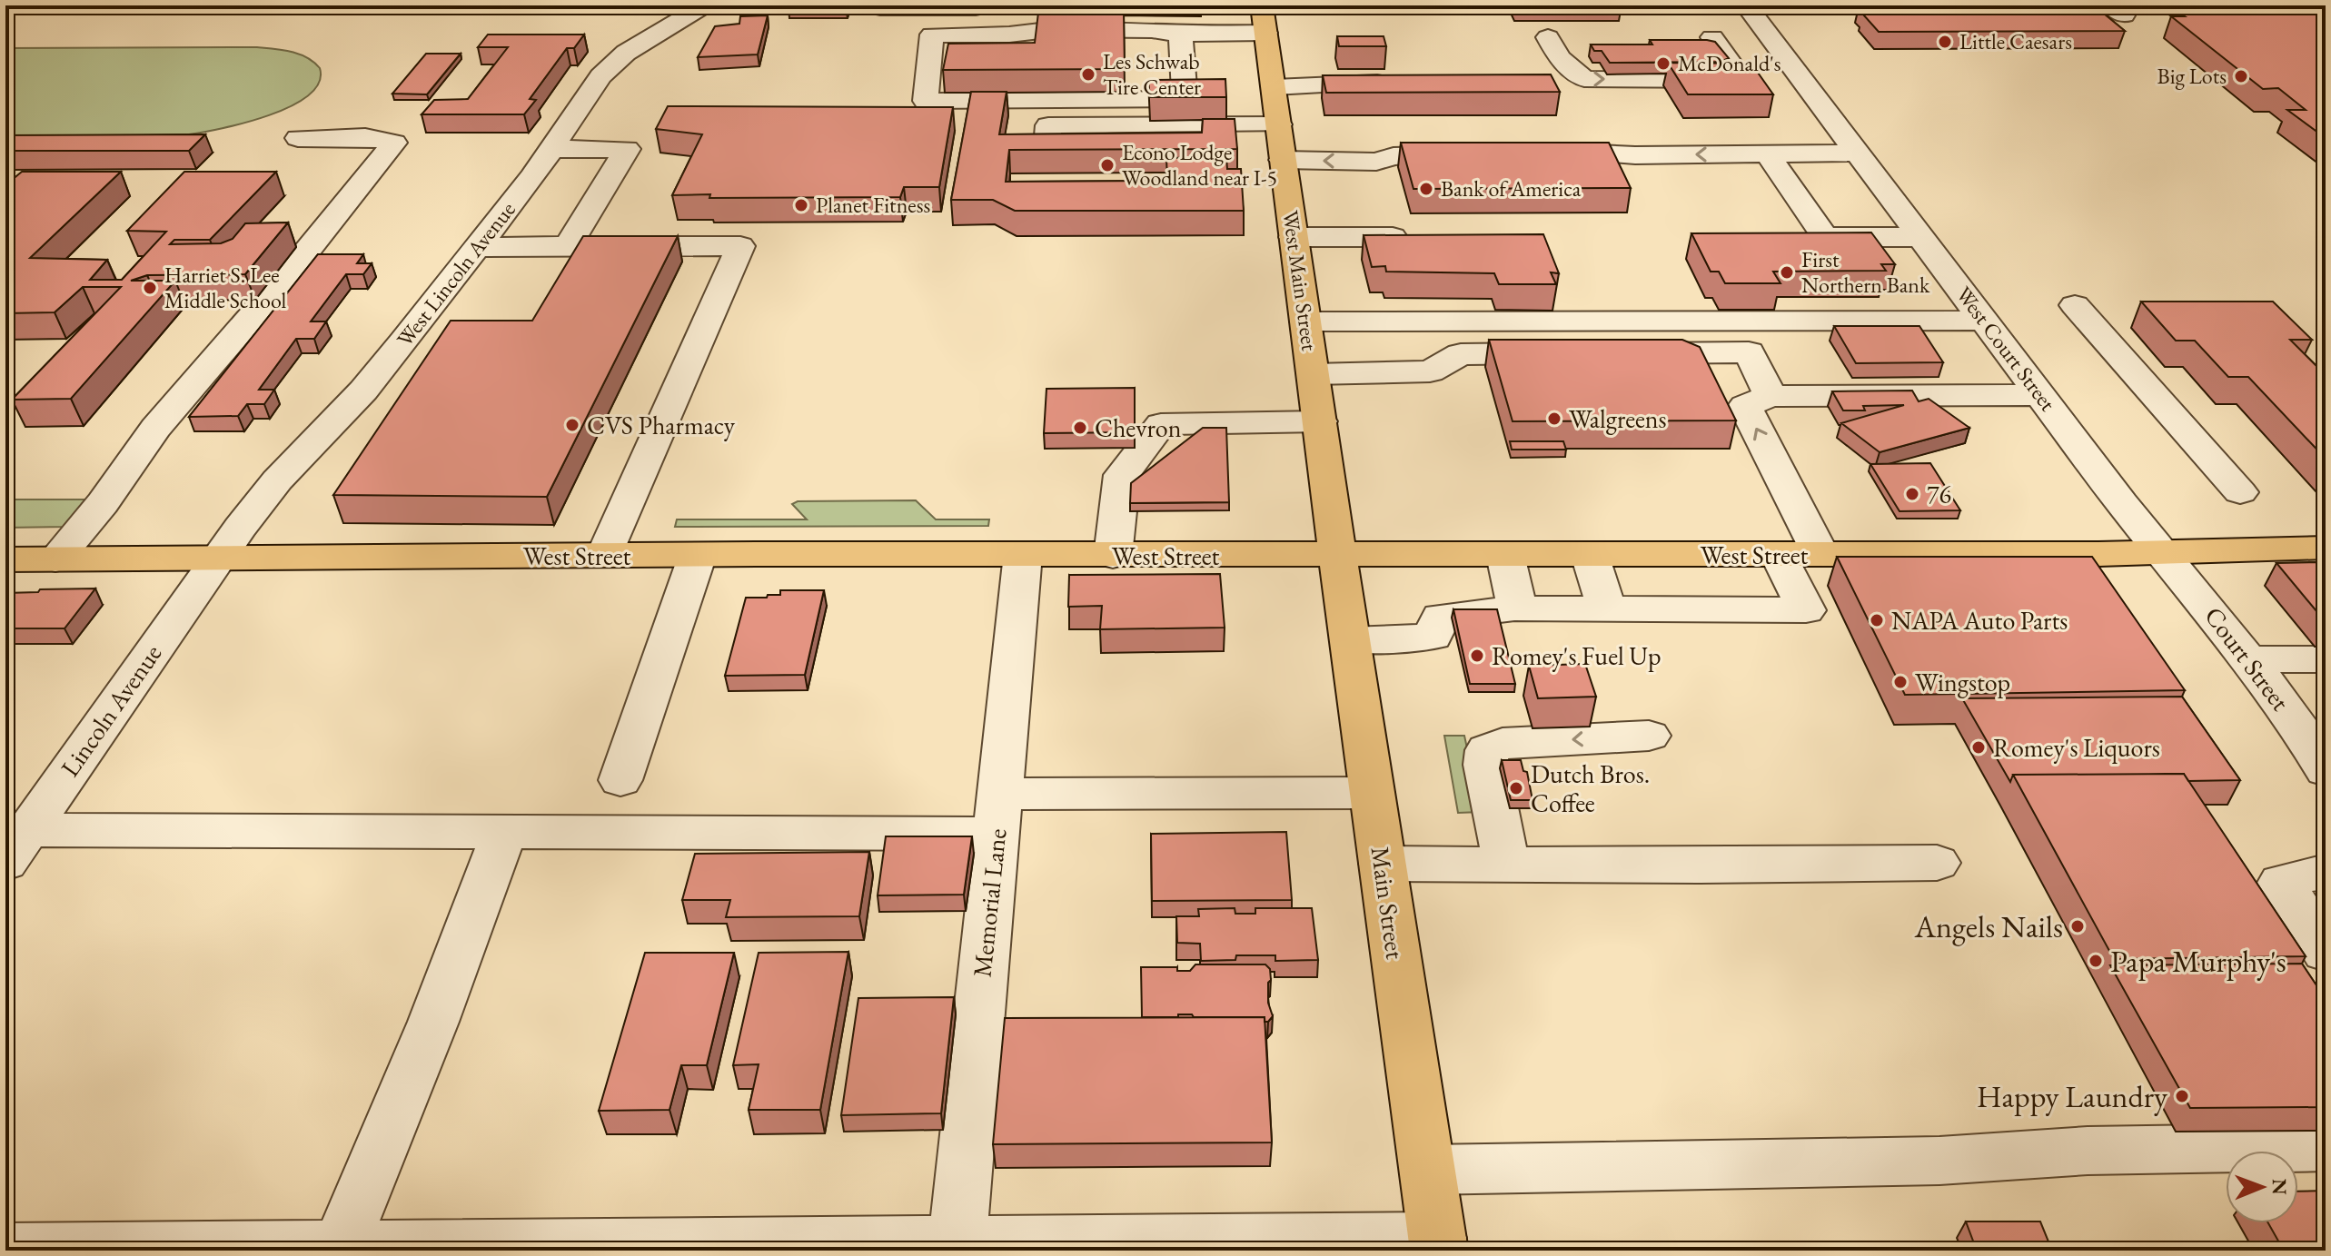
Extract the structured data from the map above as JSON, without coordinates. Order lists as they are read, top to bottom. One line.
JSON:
{"streets":{"main road":["West Main Street","West Street","Main Street"],"street":["West Lincoln Avenue","West Court Street","Court Street","Lincoln Avenue","Memorial Lane"]},"crossings":[["West Lincoln Avenue","West Street"],["West Lincoln Avenue","Lincoln Avenue"],["West Main Street","West Street"],["West Main Street","Main Street"],["West Court Street","West Street"],["West Court Street","Court Street"],["West Street","Court Street"],["West Street","Lincoln Avenue"],["West Street","Memorial Lane"],["West Street","Main Street"]],"places":["Little Caesars","McDonald's","Les Schwab Tire Center","Big Lots","Econo Lodge Woodland near I-5","Bank of America","Planet Fitness","First Northern Bank","Harriet S. Lee Middle School","Walgreens","CVS Pharmacy","Chevron","76","NAPA Auto Parts","Romey's Fuel Up","Wingstop","Romey's Liquors","Dutch Bros. Coffee","Angels Nails","Papa Murphy's","Happy Laundry"],"north":"right"}
